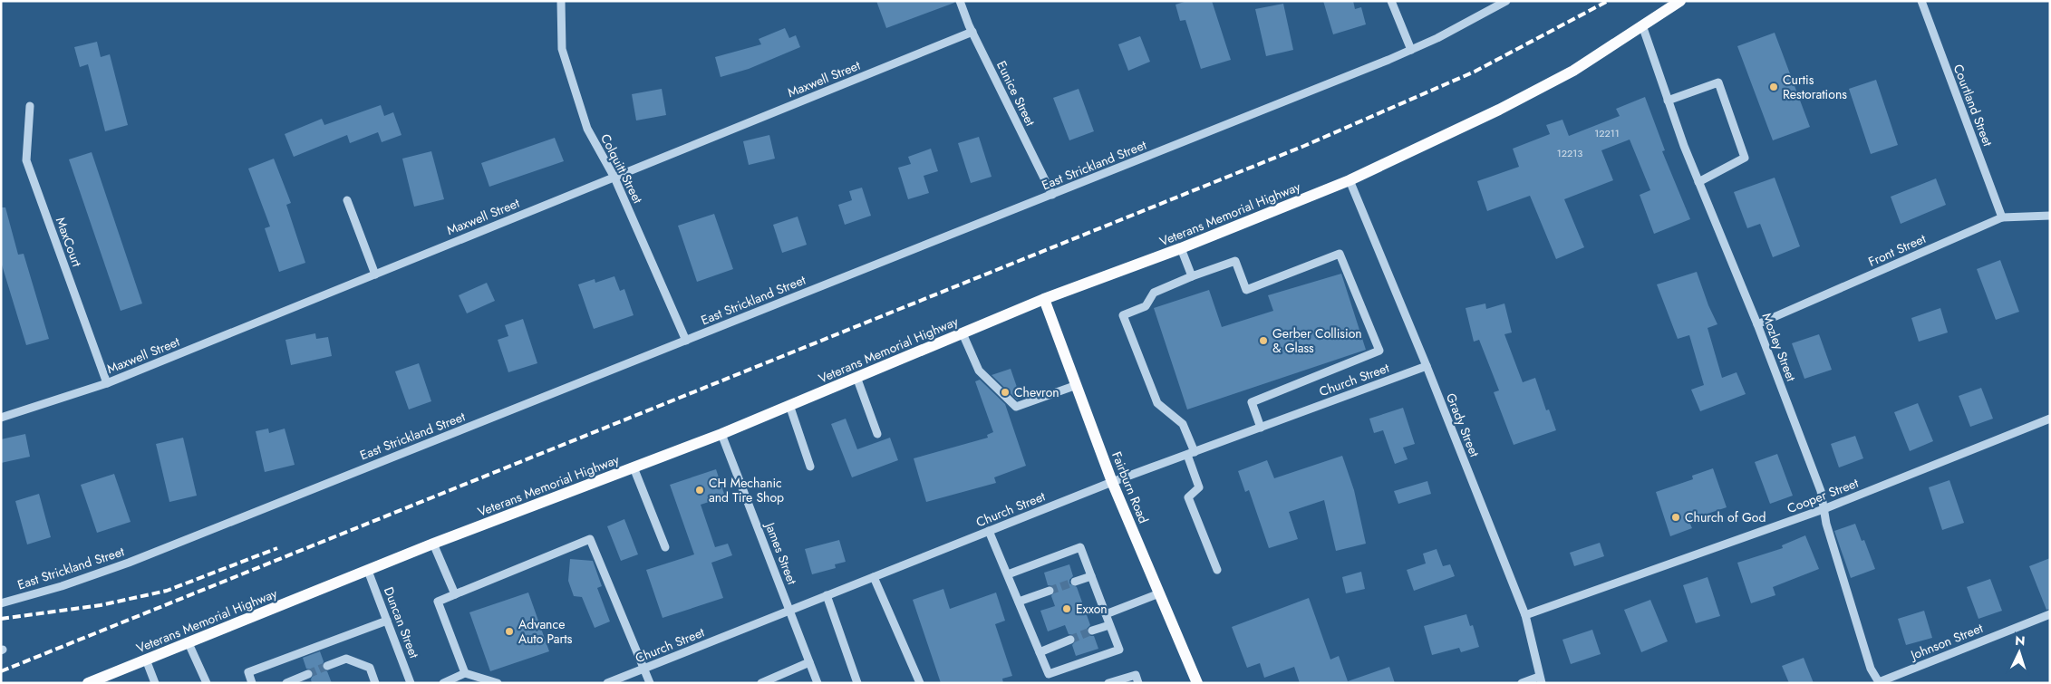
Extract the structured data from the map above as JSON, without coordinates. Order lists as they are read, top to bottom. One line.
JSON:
{"streets":{"main road":["Veterans Memorial Highway","Fairburn Road"],"street":["Maxwell Street","Eunice Street","Courtland Street","East Strickland Street","Colquitt Street","MaxCourt","Front Street","Mozley Street","Church Street","Grady Street","Cooper Street","James Street","Duncan Street","Johnson Street"]},"crossings":[["Maxwell Street","Eunice Street"],["Maxwell Street","Colquitt Street"],["Maxwell Street","MaxCourt"],["Eunice Street","East Strickland Street"],["Courtland Street","Front Street"],["East Strickland Street","Colquitt Street"],["Veterans Memorial Highway","Mozley Street"],["Veterans Memorial Highway","Grady Street"],["Veterans Memorial Highway","Fairburn Road"],["Veterans Memorial Highway","James Street"],["Veterans Memorial Highway","Duncan Street"],["Front Street","Mozley Street"],["Mozley Street","Cooper Street"],["Mozley Street","Johnson Street"],["Church Street","Grady Street"],["Church Street","Fairburn Road"],["Church Street","James Street"],["Grady Street","Cooper Street"]],"places":["Curtis Restorations","Gerber Collision & Glass","Chevron","CH Mechanic and Tire Shop","Church of God","Exxon","Advance Auto Parts"],"house_numbers":["12211","12213"],"north":"top"}
